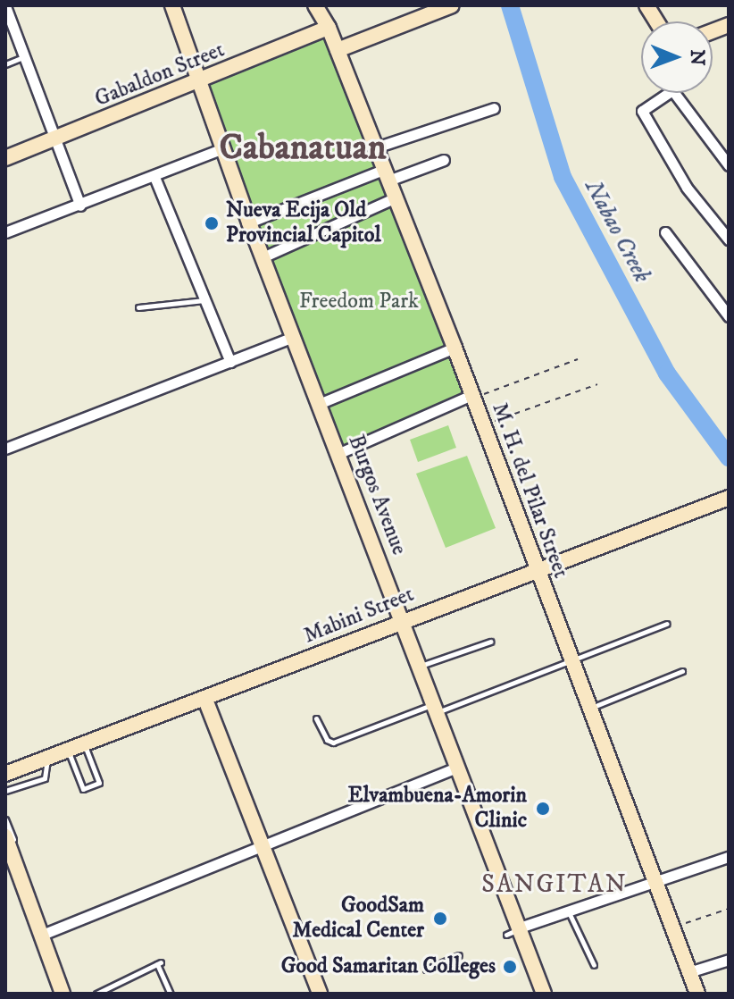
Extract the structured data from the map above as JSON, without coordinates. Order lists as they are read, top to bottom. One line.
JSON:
{"streets":{"main road":["Gabaldon Street","M. H. del Pilar Street","Burgos Avenue","Mabini Street"]},"crossings":[["Gabaldon Street","M. H. del Pilar Street"],["Gabaldon Street","Burgos Avenue"],["M. H. del Pilar Street","Mabini Street"],["Burgos Avenue","Mabini Street"]],"districts":["Cabanatuan","SANGITAN"],"water":["Nabao Creek"],"parks":["Freedom Park"],"places":["Nueva Ecija Old Provincial Capitol","Elvambuena-Amorin Clinic","GoodSam Medical Center","Good Samaritan Colleges"],"north":"right"}
